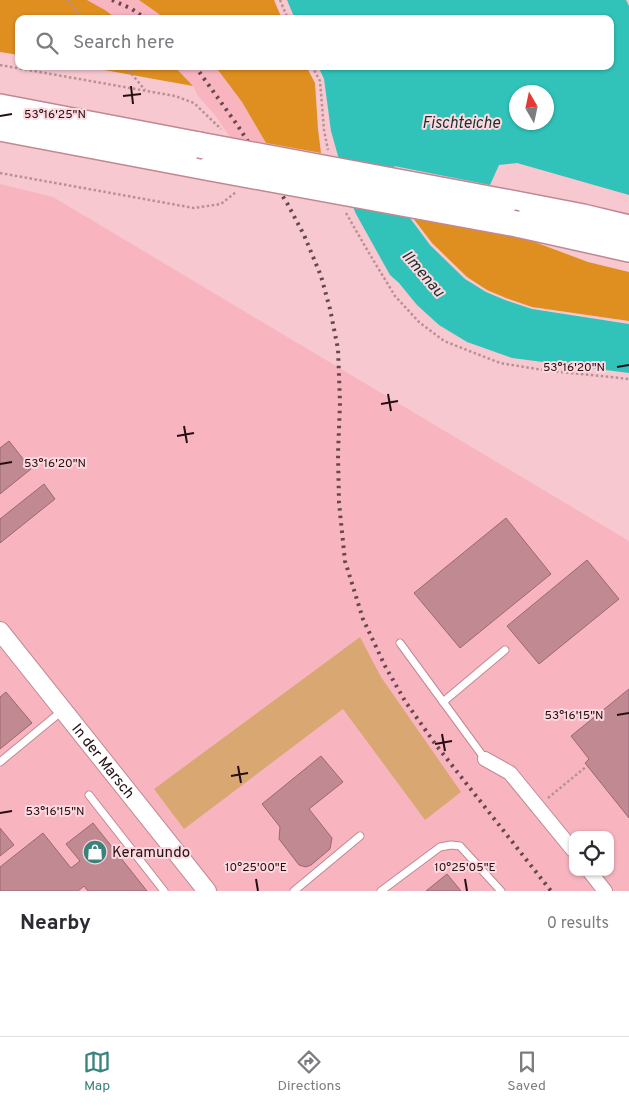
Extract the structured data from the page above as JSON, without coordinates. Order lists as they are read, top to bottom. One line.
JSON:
{"streets":{"street":["In der Marsch"]},"water":["Fischteiche","Ilmenau"],"places":{"shop":["Keramundo"]},"north":"top","page":{"search":"Search here","heading":["Nearby","0 results"],"nav":["Map","Directions","Saved"]},"coordinates":["53°16'25\"N","53°16'20\"N","53°16'15\"N","10°25'00\"E","10°25'05\"E"]}
